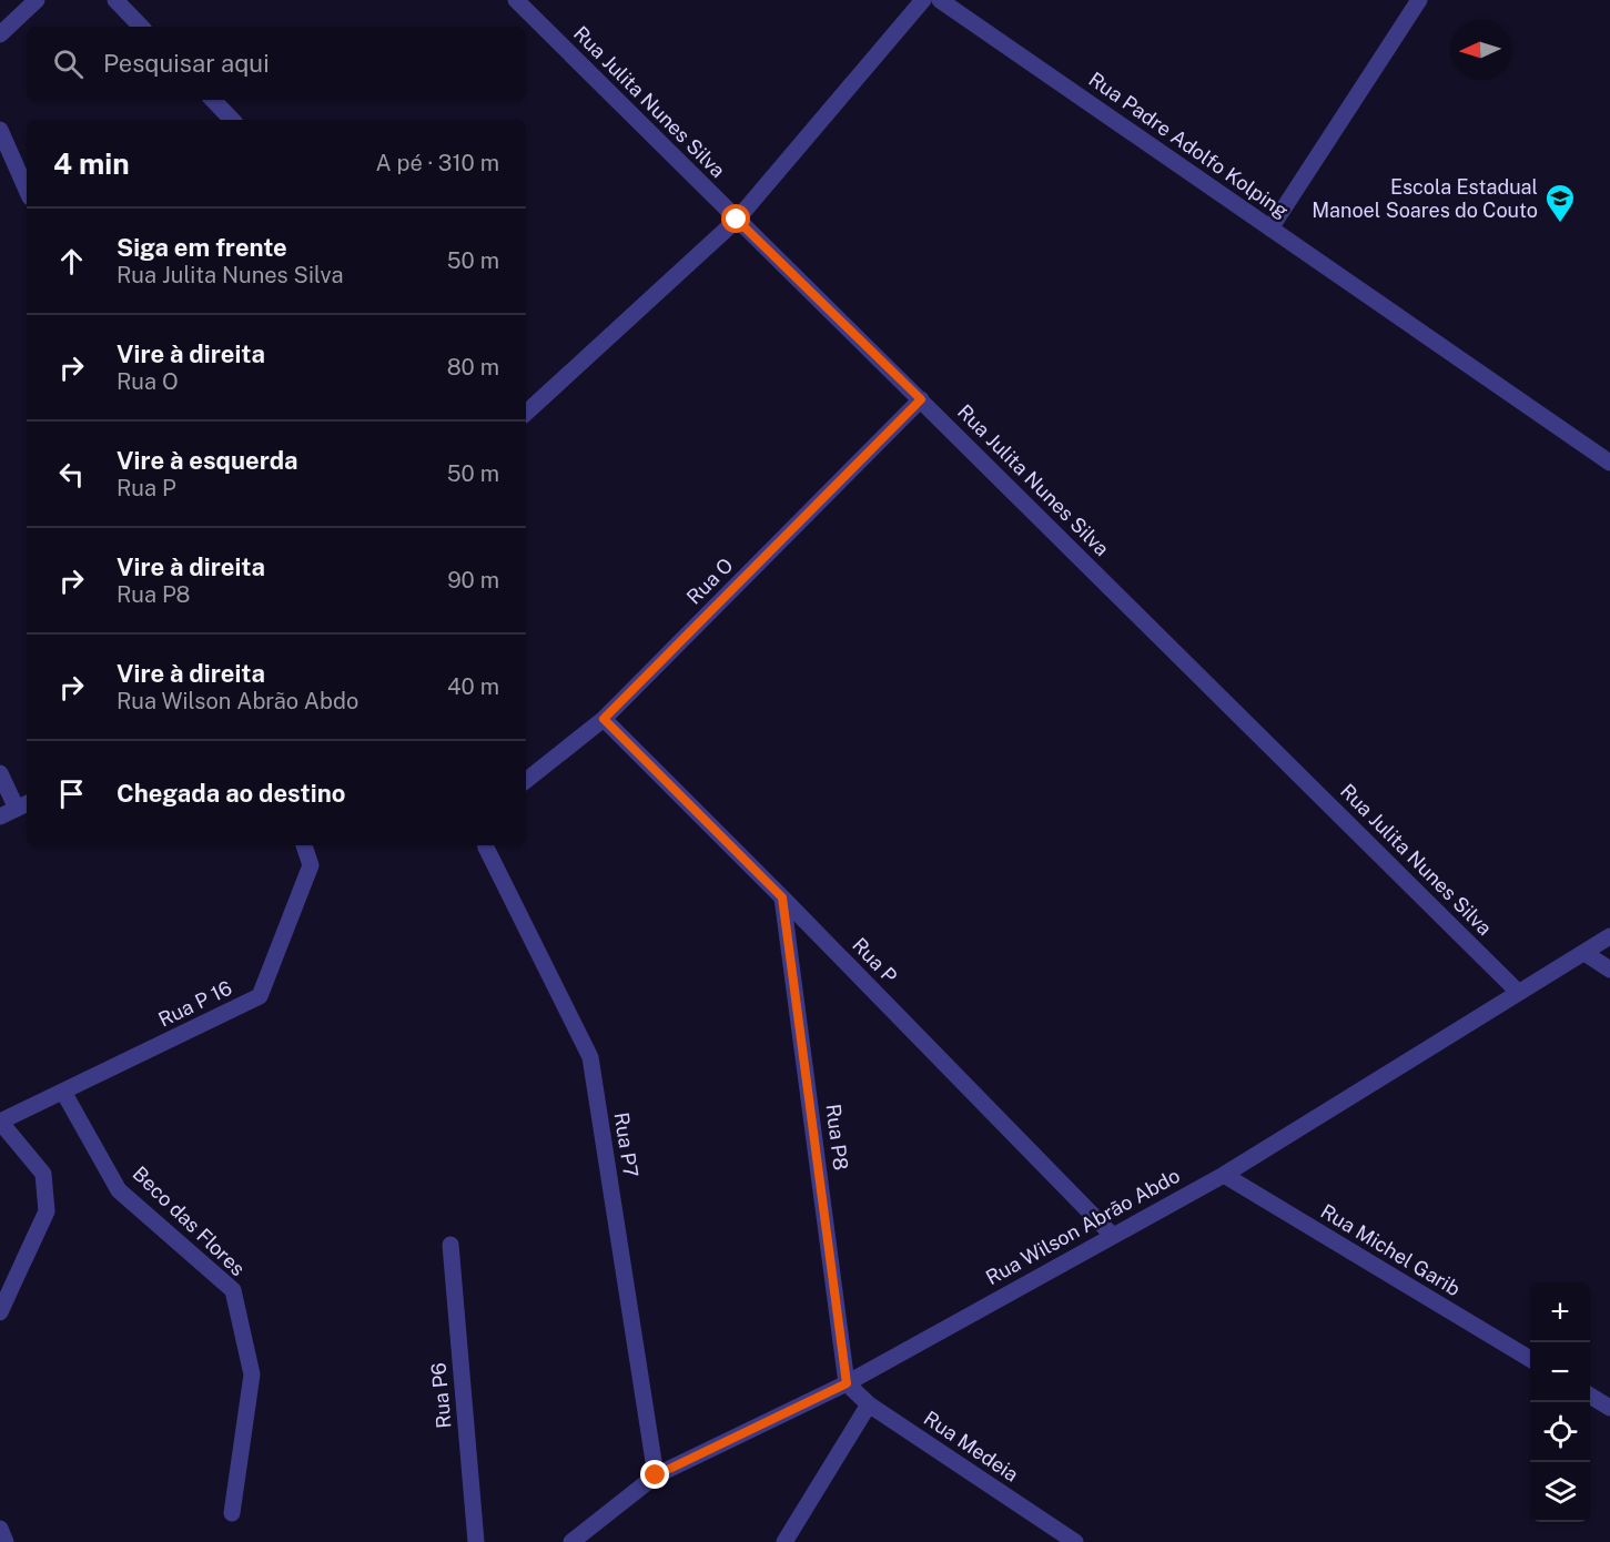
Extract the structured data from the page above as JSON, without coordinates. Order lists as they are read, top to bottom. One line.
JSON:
{"streets":{"street":["Rua Julita Nunes Silva","Rua Padre Adolfo Kolping","Rua O","Rua P","Rua P 16","Rua P8","Rua P7","Beco das Flores","Rua Wilson Abrão Abdo","Rua Michel Garib","Rua P6","Rua Medeia"]},"crossings":[["Rua Julita Nunes Silva","Rua O"],["Rua Julita Nunes Silva","Rua Wilson Abrão Abdo"],["Rua O","Rua P"],["Rua P","Rua P8"],["Rua P","Rua Wilson Abrão Abdo"],["Rua P 16","Beco das Flores"],["Rua P8","Rua Wilson Abrão Abdo"],["Rua P8","Rua Medeia"],["Rua P7","Rua Wilson Abrão Abdo"],["Rua Wilson Abrão Abdo","Rua Michel Garib"],["Rua Wilson Abrão Abdo","Rua Medeia"]],"places":{"school or university":["Escola Estadual Manoel Soares do Couto"]},"north":"left","page":{"search":"Pesquisar aqui","heading":["4 min","A pé · 310 m"],"list":[["Siga em frente","Rua Julita Nunes Silva","50 m"],["Vire à direita","Rua O","80 m"],["Vire à esquerda","Rua P","50 m"],["Vire à direita","Rua P8","90 m"],["Vire à direita","Rua Wilson Abrão Abdo","40 m"],"Chegada ao destino"],"map_buttons":["+","−"]}}
